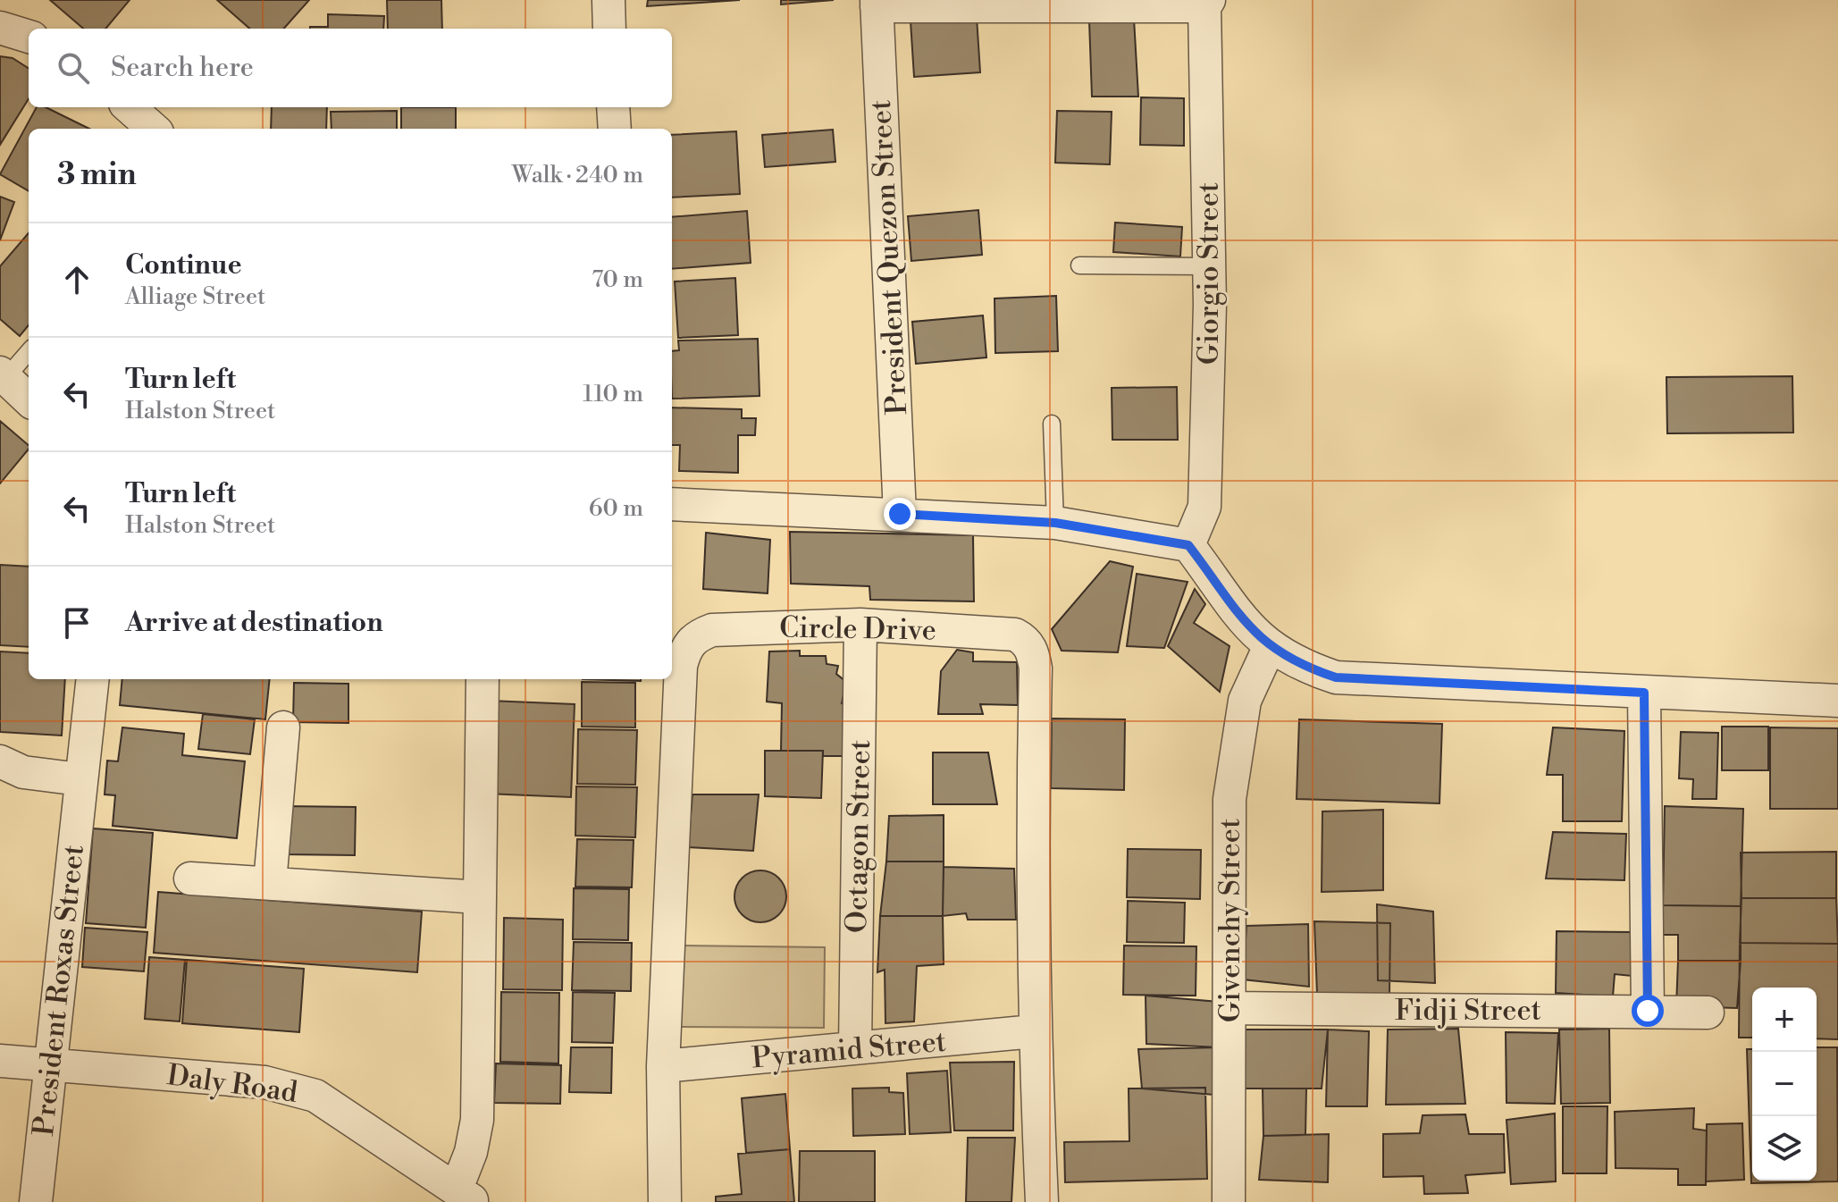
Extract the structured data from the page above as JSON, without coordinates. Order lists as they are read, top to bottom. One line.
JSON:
{"streets":{"street":["President Quezon Street","Giorgio Street","Circle Drive","Octagon Street","Givenchy Street","President Roxas Street","Fidji Street","Pyramid Street","Daly Road"]},"crossings":[["Circle Drive","Octagon Street"],["Circle Drive","Pyramid Street"],["Octagon Street","Pyramid Street"],["Givenchy Street","Fidji Street"],["President Roxas Street","Daly Road"]],"page":{"search":"Search here","heading":["3 min","Walk · 240 m"],"list":[["Continue","Alliage Street","70 m"],["Turn left","Halston Street","110 m"],["Turn left","Halston Street","60 m"],"Arrive at destination"],"map_buttons":["+","−"]}}
